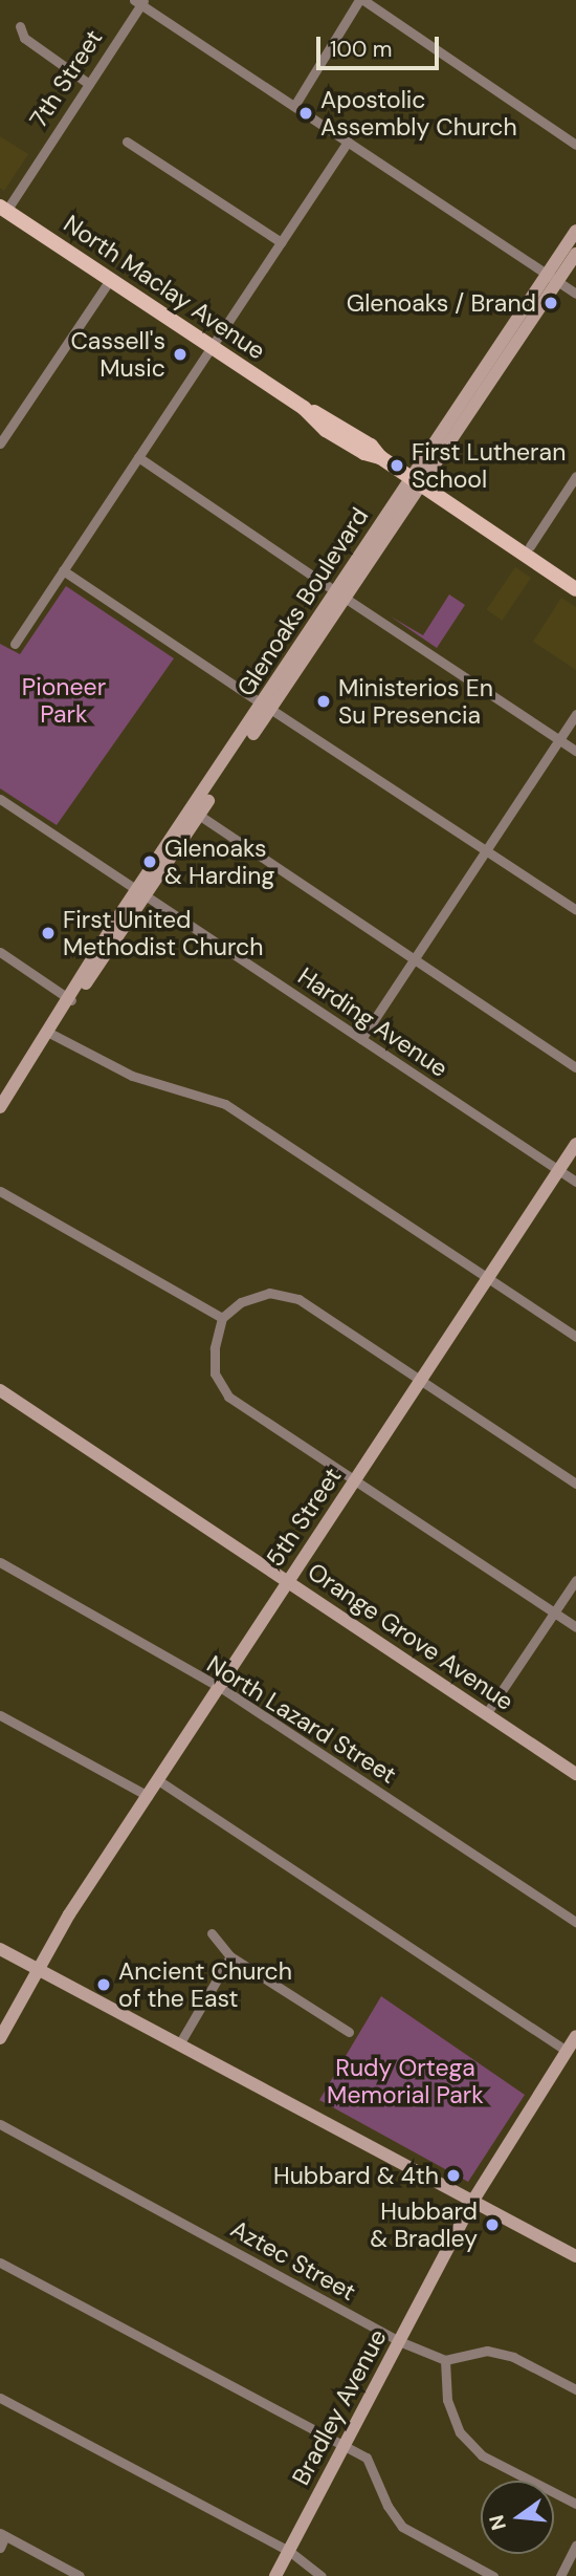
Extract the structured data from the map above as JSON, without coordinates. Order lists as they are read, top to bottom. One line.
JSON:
{"streets":{"main road":["North Maclay Avenue"],"street":["7th Street","Glenoaks Boulevard","Harding Avenue","5th Street","Orange Grove Avenue","North Lazard Street","Aztec Street","Bradley Avenue"]},"crossings":[["7th Street","North Maclay Avenue"],["North Maclay Avenue","Glenoaks Boulevard"],["Glenoaks Boulevard","Harding Avenue"],["Harding Avenue","5th Street"],["5th Street","Orange Grove Avenue"],["5th Street","North Lazard Street"],["Aztec Street","Bradley Avenue"]],"parks":["Pioneer Park","Rudy Ortega Memorial Park"],"places":["Apostolic Assembly Church","Glenoaks / Brand","Cassell's Music","First Lutheran School","Ministerios En Su Presencia","Glenoaks & Harding","First United Methodist Church","Ancient Church of the East","Hubbard & 4th","Hubbard & Bradley"],"scale_bar":"100 m","north":"left"}
